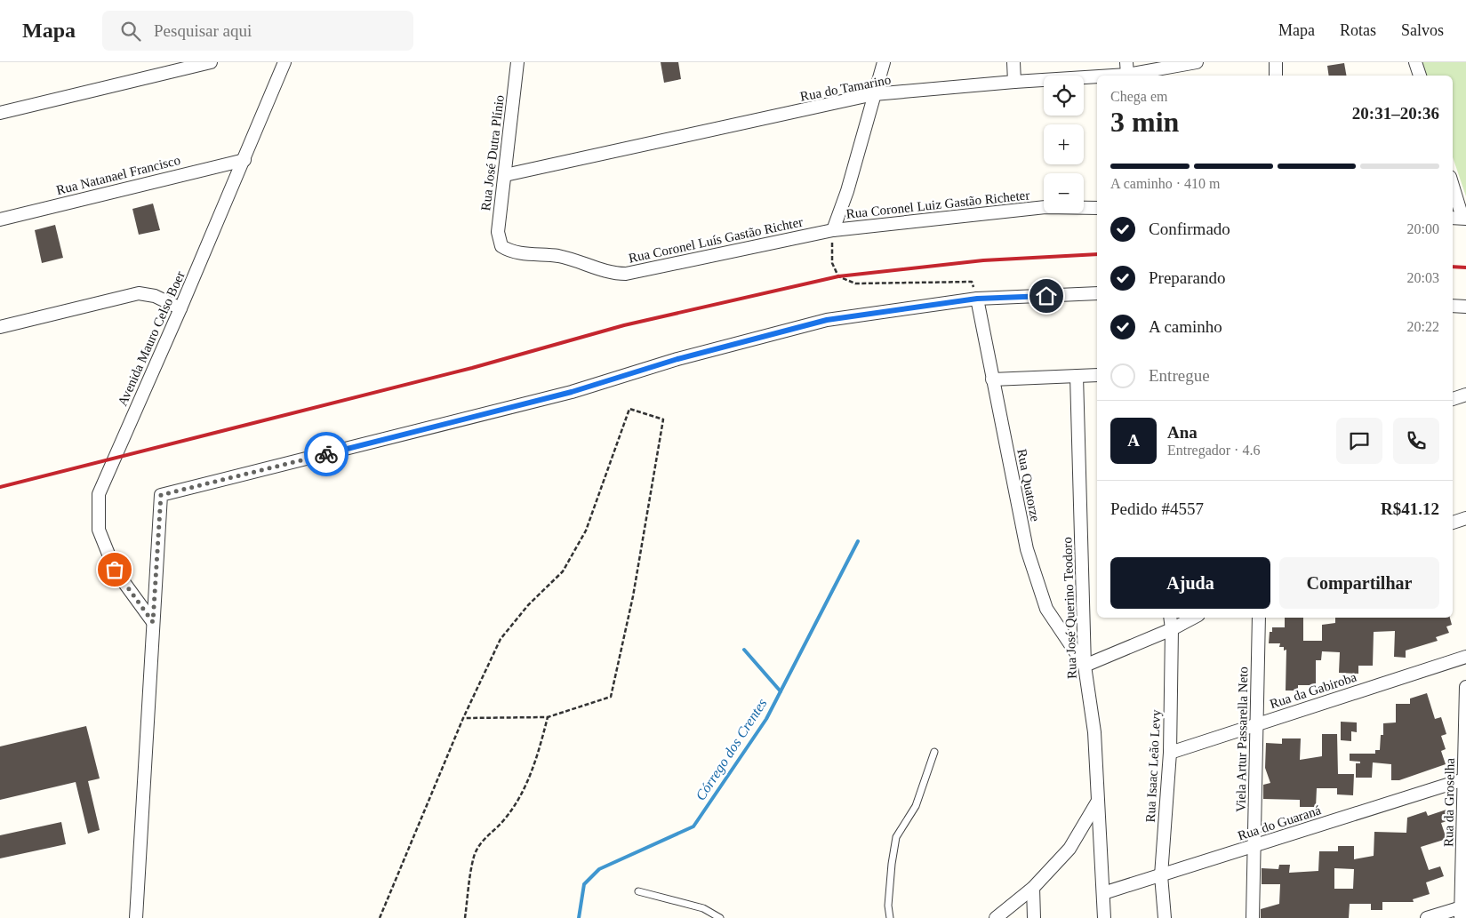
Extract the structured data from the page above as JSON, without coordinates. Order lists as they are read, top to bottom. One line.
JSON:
{"streets":{"street":["Rua do Tamarino","Rua José Dutra Plínio","Rua Natanael Francisco","Rua Coronel Luiz Gastão Richeter","Rua Coronel Luís Gastão Richter","Avenida Mauro Celso Boer","Rua Quatorze","Rua José Querino Teodoro","Rua da Gabiroba","Viela Artur Passarella Neto","Rua Isaac Leão Levy","Rua da Groselha","Rua do Guaraná"]},"crossings":[["Rua do Tamarino","Rua José Dutra Plínio"],["Rua José Dutra Plínio","Rua Coronel Luís Gastão Richter"],["Rua Natanael Francisco","Avenida Mauro Celso Boer"],["Rua Coronel Luiz Gastão Richeter","Rua Coronel Luís Gastão Richter"],["Rua Quatorze","Rua José Querino Teodoro"],["Rua José Querino Teodoro","Rua do Guaraná"],["Rua da Gabiroba","Viela Artur Passarella Neto"],["Rua da Gabiroba","Rua Isaac Leão Levy"],["Viela Artur Passarella Neto","Rua do Guaraná"],["Rua Isaac Leão Levy","Rua do Guaraná"],["Rua da Groselha","Rua do Guaraná"]],"water":["Córrego dos Crentes"],"page":{"header":"Mapa","search":"Pesquisar aqui","nav":["Mapa","Rotas","Salvos"],"map_buttons":["+","−"],"heading":["3 min","Chega em","20:31–20:36"],"panel":["Ana","Entregador · 4.6","Pedido #4557","R$41.12"],"bar":"A caminho · 410 m","list":[["Confirmado","20:00"],["Preparando","20:03"],["A caminho","20:22"],"Entregue"],"round":"A","buttons":["Ajuda","Compartilhar"]}}
